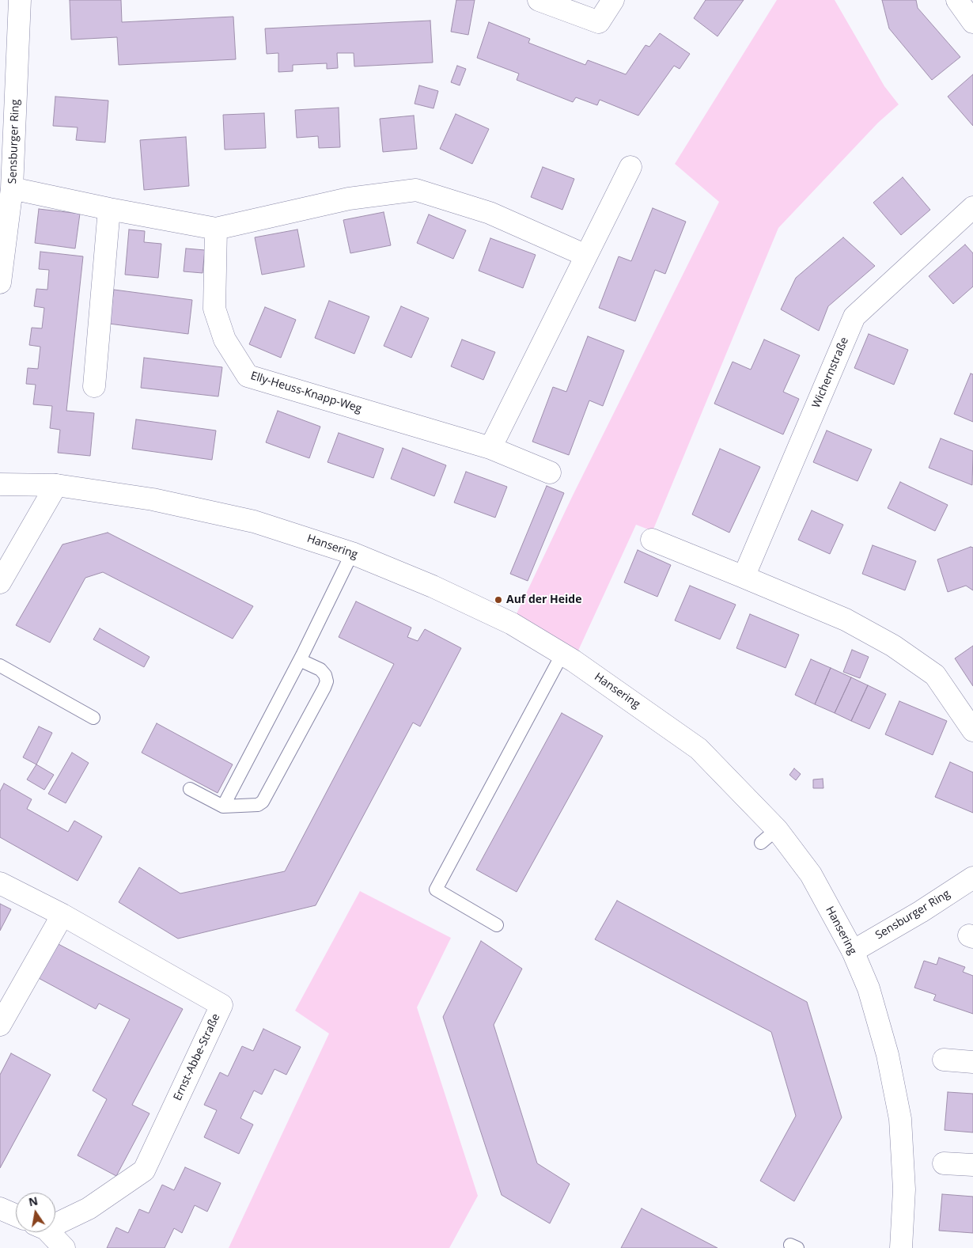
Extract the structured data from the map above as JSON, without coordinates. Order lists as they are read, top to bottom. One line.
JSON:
{"streets":{"street":["Sensburger Ring","Wichernstraße","Elly-Heuss-Knapp-Weg","Hansering","Ernst-Abbe-Straße"]},"crossings":[["Sensburger Ring","Hansering"]],"places":["Auf der Heide"],"north":"top"}
